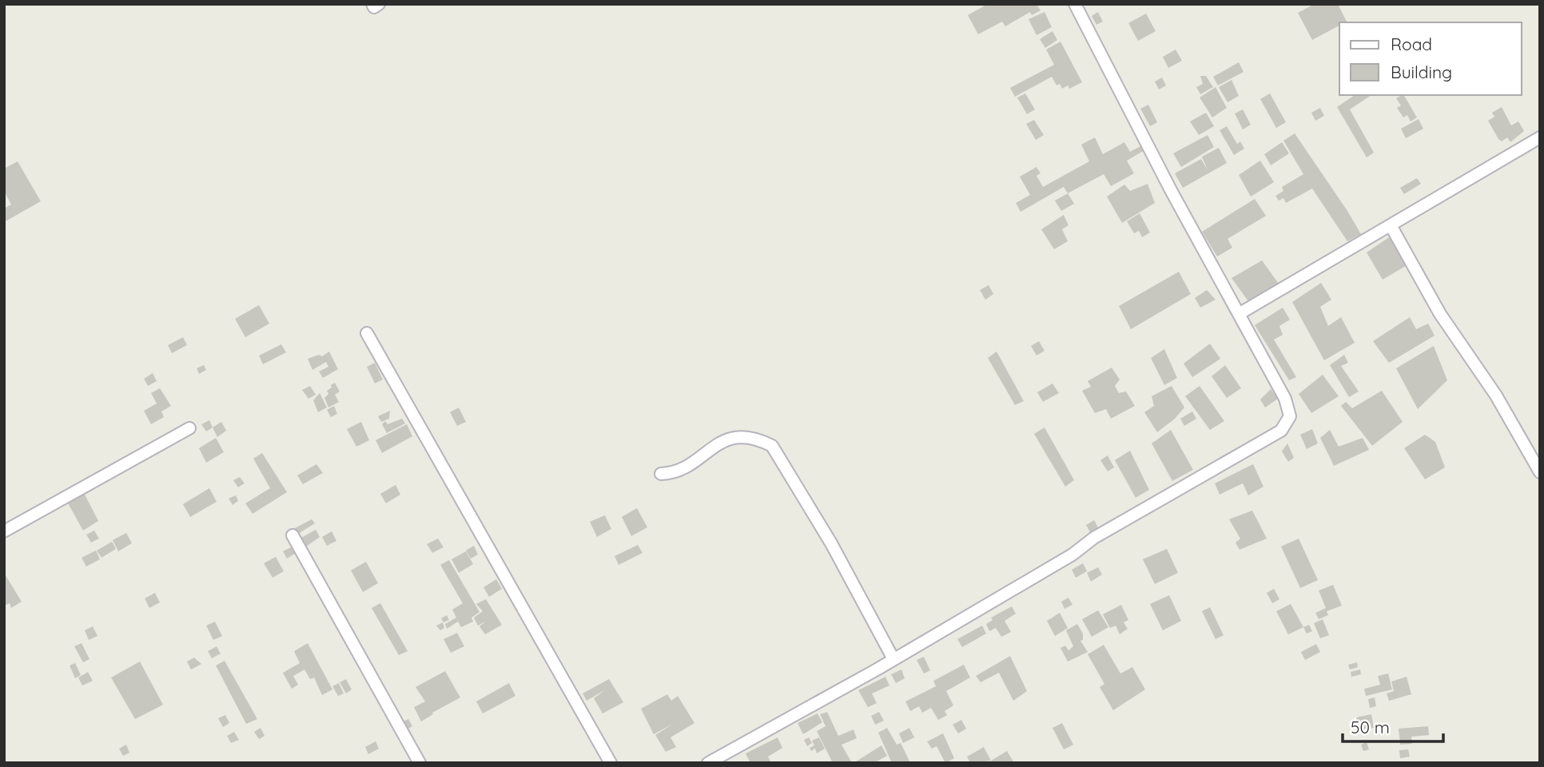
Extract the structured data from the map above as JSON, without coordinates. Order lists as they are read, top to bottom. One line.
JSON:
{"legend":["Road","Building"],"scale_bar":"50 m"}
